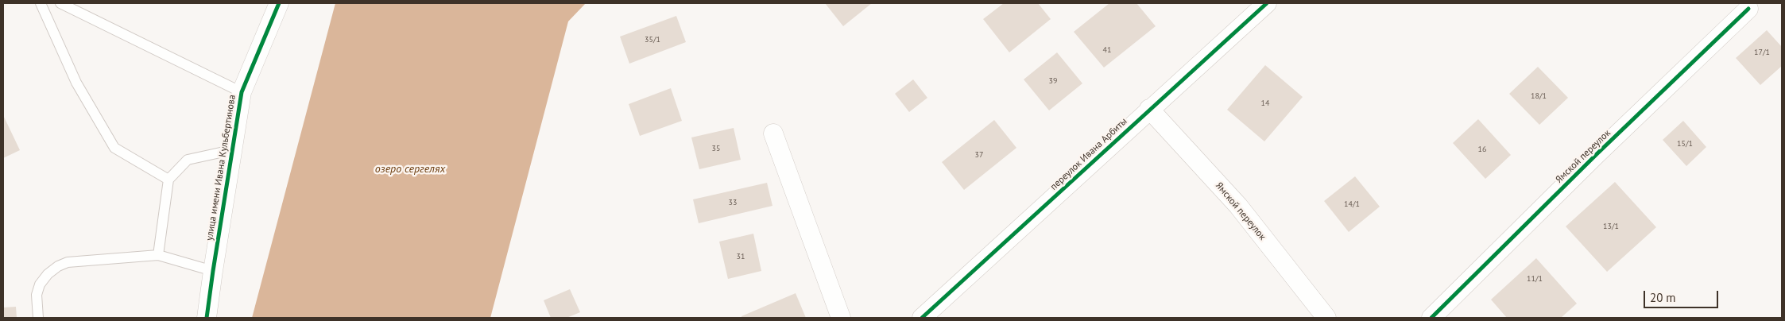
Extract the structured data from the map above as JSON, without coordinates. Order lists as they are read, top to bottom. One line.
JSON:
{"streets":{"street":["переулок Ивана Арбиты","Ямской переулок","улица имени Ивана Кульбертинова"]},"crossings":[["переулок Ивана Арбиты","Ямской переулок"]],"water":["озеро сергелях"],"house_numbers":["35/1","41","17/1","39","18/1","14","15/1","35","16","37","33","14/1","13/1","31","11/1"],"scale_bar":"20 m"}
